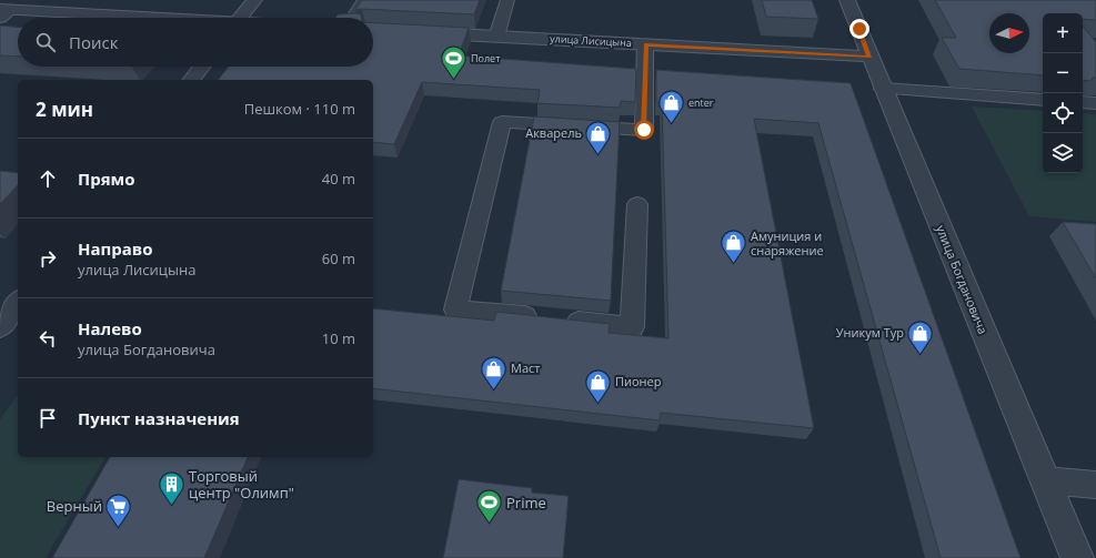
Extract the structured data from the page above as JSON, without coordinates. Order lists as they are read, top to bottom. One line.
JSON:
{"streets":{"street":["улица Лисицына","улица Богдановича"]},"crossings":[["улица Лисицына","улица Богдановича"]],"places":{"sports":["Полет","Prime"],"shop":["enter","Акварель","Амуниция и снаряжение","Уникум Тур","Маст","Пионер"],"building":["Торговый центр \"Олимп\""],"supermarket":["Верный"]},"north":"right","page":{"map_buttons":["+","−"],"search":"Поиск","heading":["2 мин","Пешком · 110 m"],"list":[["Прямо","40 m"],["Направо","улица Лисицына","60 m"],["Налево","улица Богдановича","10 m"],"Пункт назначения"]}}
